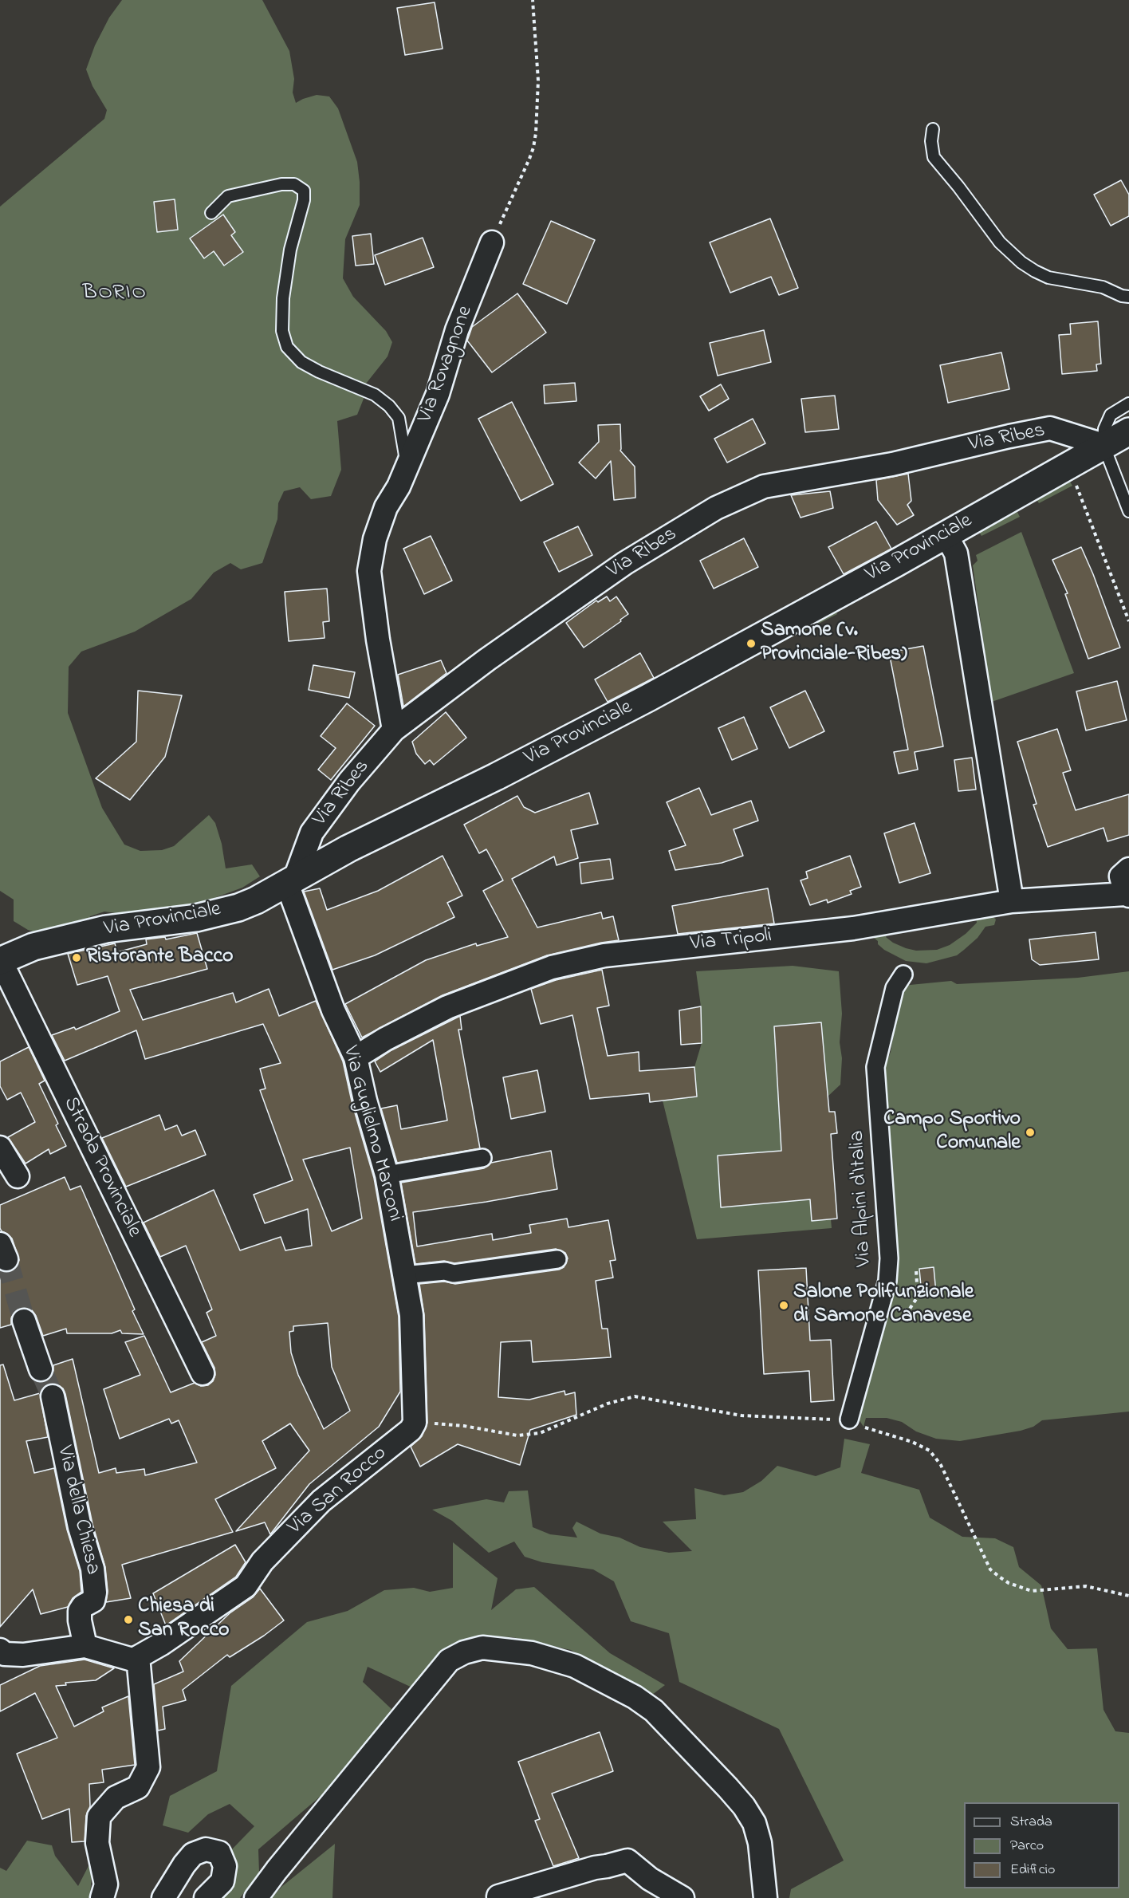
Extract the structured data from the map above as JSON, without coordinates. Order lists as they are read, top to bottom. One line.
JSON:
{"streets":{"main road":["Via Provinciale"],"street":["Via Rovagnone","Via Ribes","Via Tripoli","Via Guglielmo Marconi","Strada Provinciale","Via Alpini d'Italia","Via San Rocco","Via della Chiesa"]},"crossings":[["Via Rovagnone","Via Ribes"],["Via Ribes","Via Provinciale"],["Via Ribes","Via Guglielmo Marconi"],["Via Provinciale","Via Guglielmo Marconi"],["Via Provinciale","Strada Provinciale"],["Via Tripoli","Via Guglielmo Marconi"],["Via Guglielmo Marconi","Via San Rocco"]],"districts":["BORIO"],"places":["Samone (v. Provinciale-Ribes)","Ristorante Bacco","Campo Sportivo Comunale","Salone Polifunzionale di Samone Canavese","Chiesa di San Rocco"],"legend":["Strada","Parco","Edificio"]}
